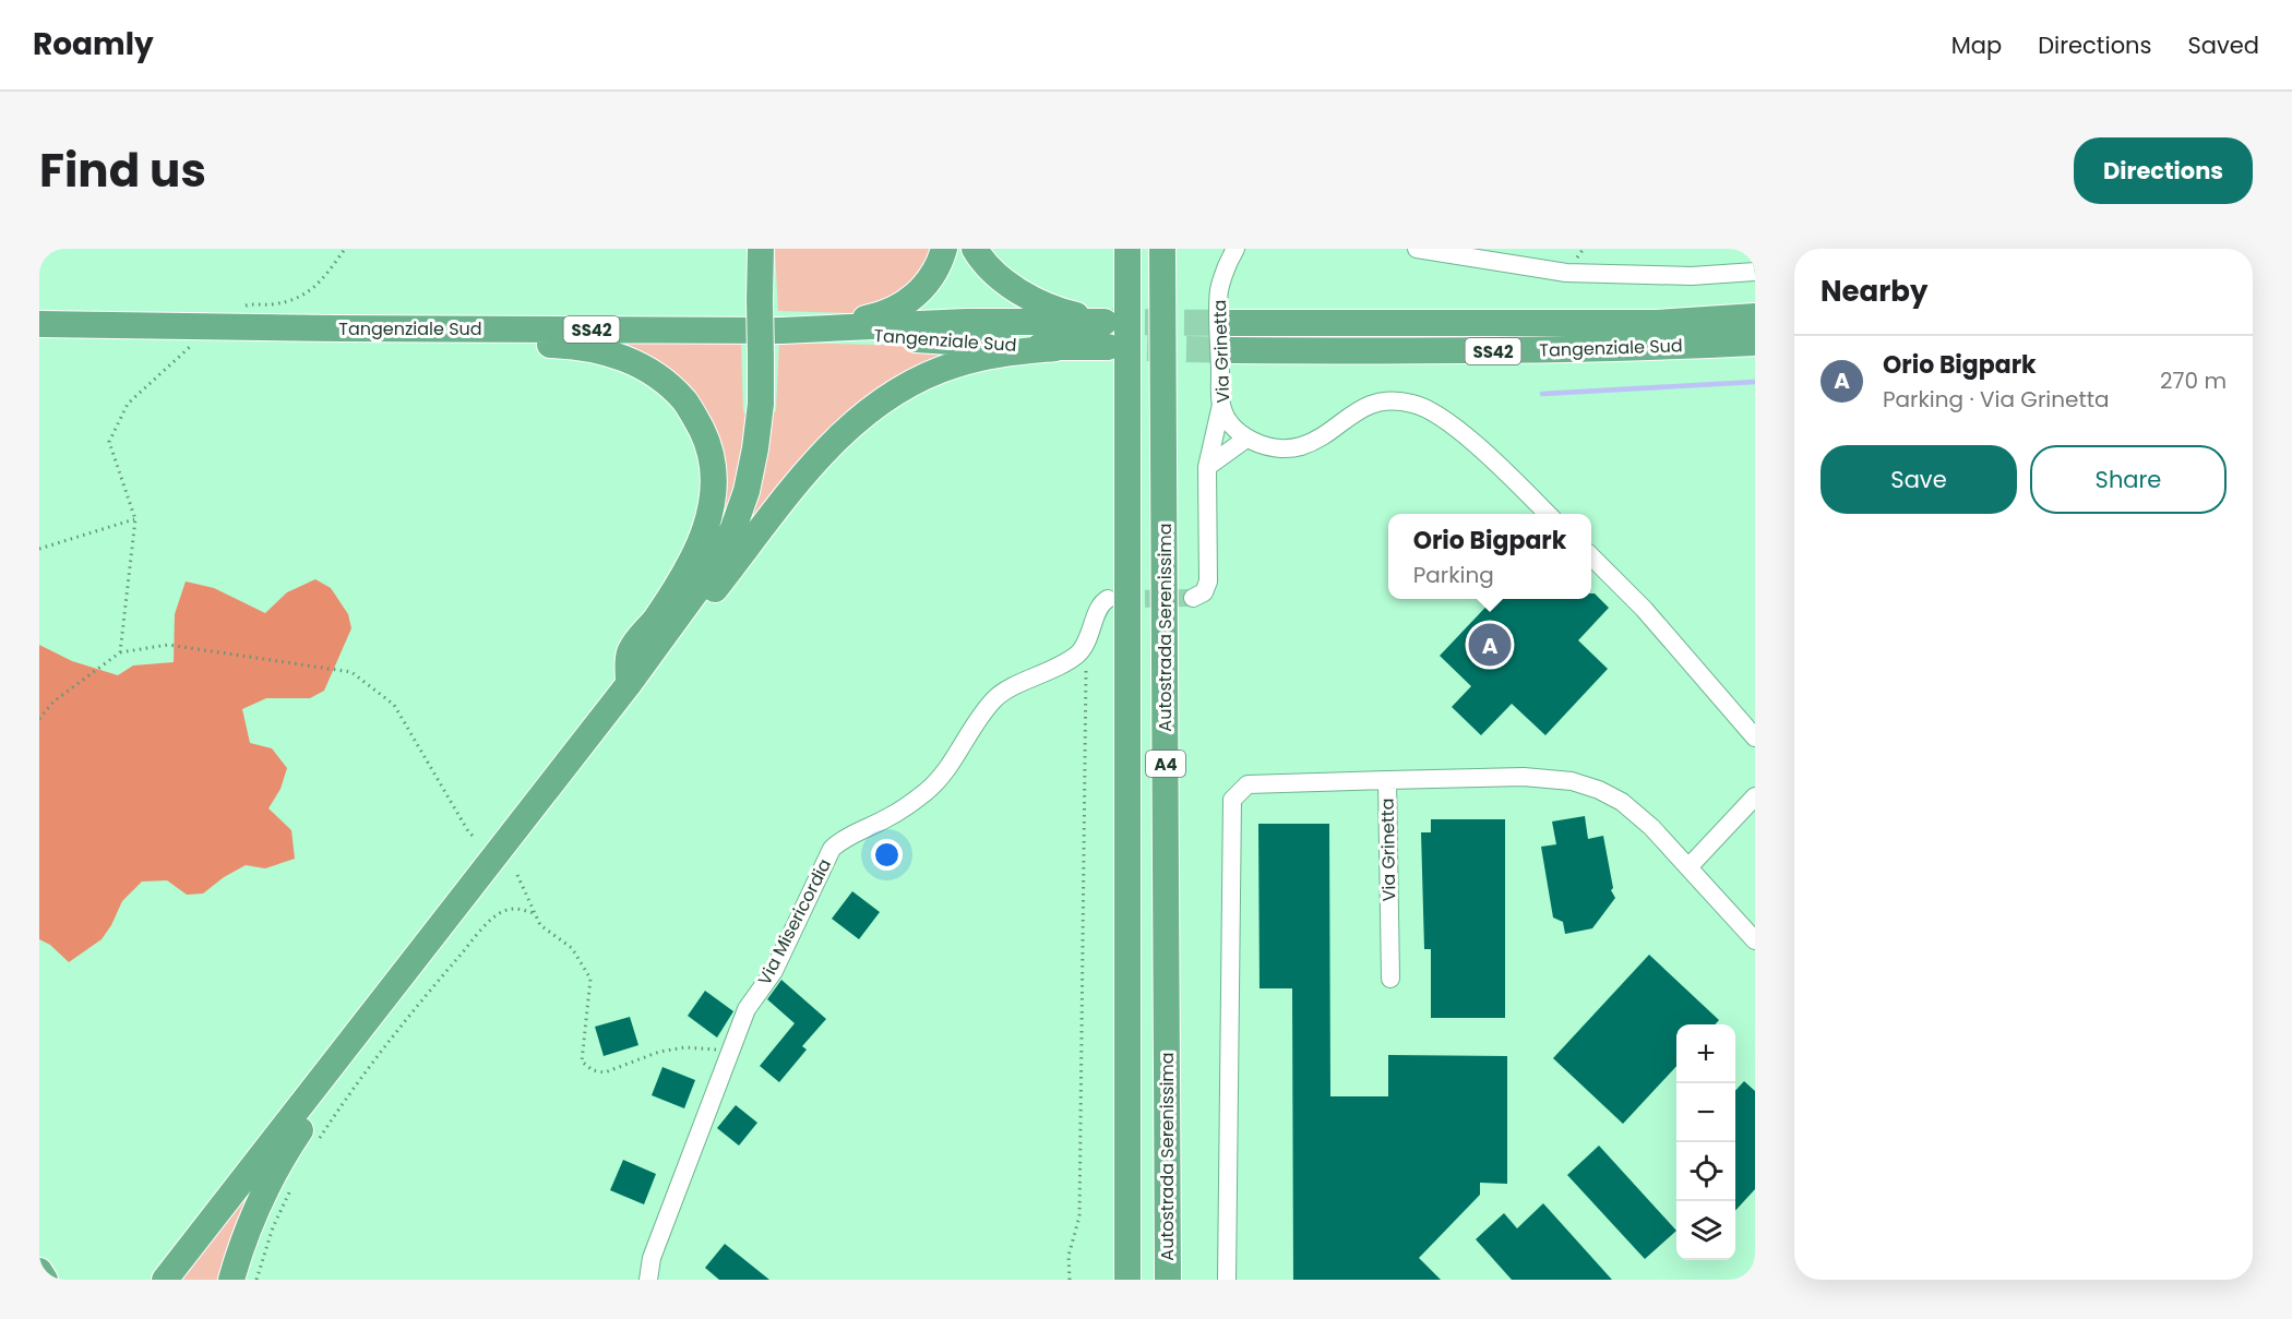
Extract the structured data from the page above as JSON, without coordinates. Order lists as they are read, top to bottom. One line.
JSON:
{"streets":{"highway":["Tangenziale Sud","SS42","Autostrada Serenissima","A4"],"street":["Via Grinetta","Via Misericordia"]},"page":{"header":"Roamly","nav":["Map","Directions","Saved"],"title":"Find us","buttons":["Directions",["Save","Share"]],"heading":"Nearby","list":[{"mark":"A","name":"Orio Bigpark","note":"Parking · Via Grinetta","value":"270 m"}],"popup":["Orio Bigpark","Parking"],"pins":"A","map_buttons":["+","−"]}}
